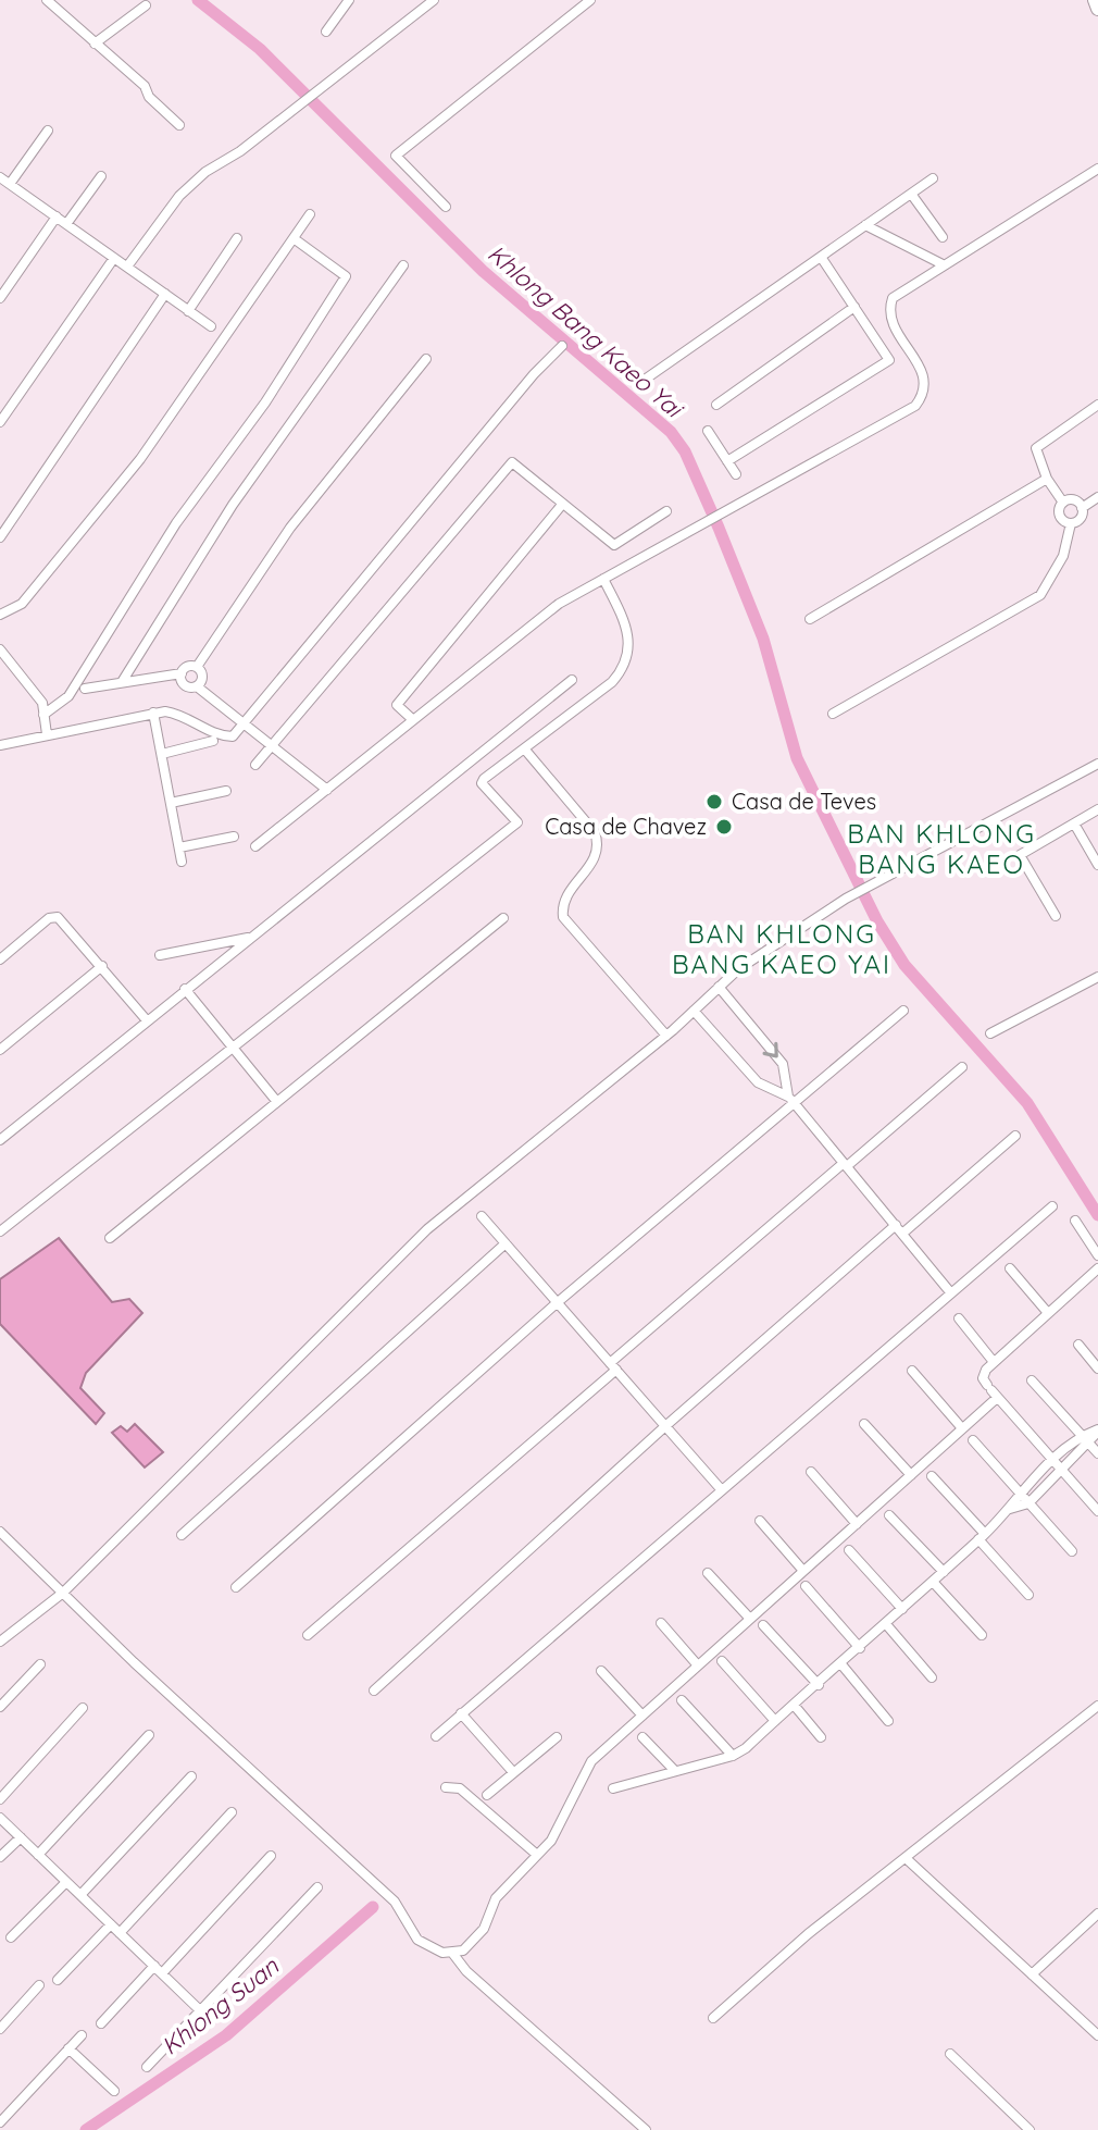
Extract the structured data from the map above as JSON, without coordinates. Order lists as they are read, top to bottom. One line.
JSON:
{"districts":["BAN KHLONG BANG KAEO","BAN KHLONG BANG KAEO YAI"],"water":["Khlong Bang Kaeo Yai","Khlong Suan"],"places":["Casa de Teves","Casa de Chavez"]}
